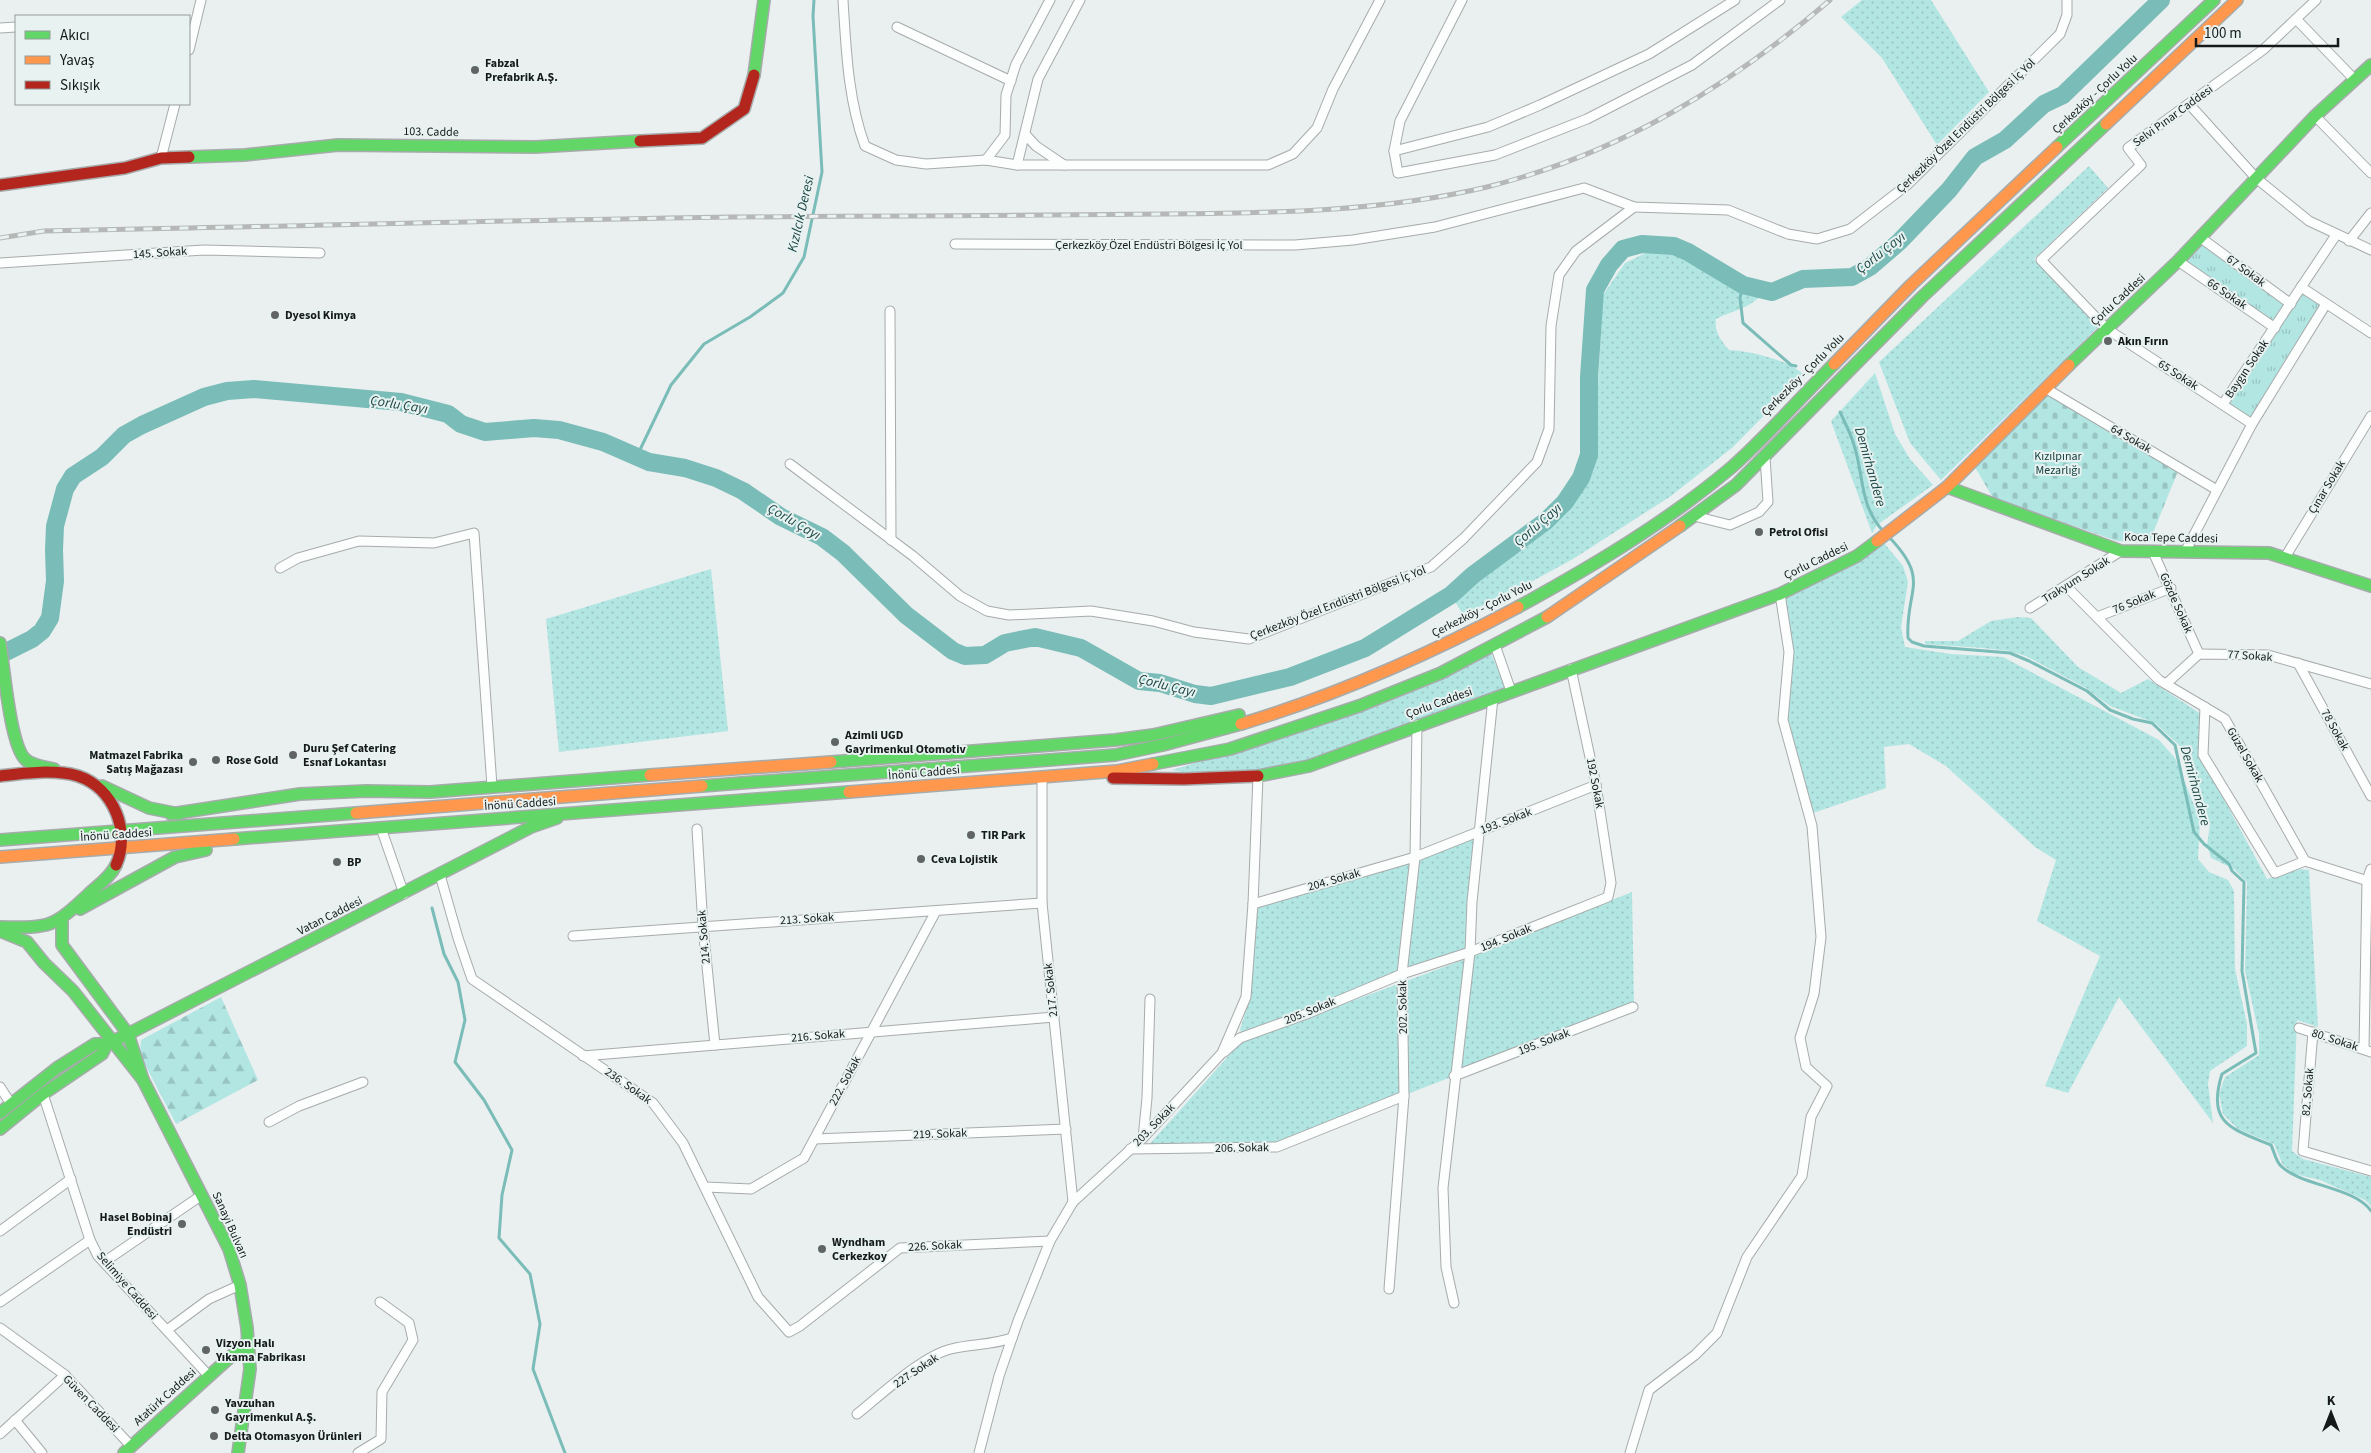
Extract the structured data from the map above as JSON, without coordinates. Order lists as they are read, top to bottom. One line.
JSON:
{"streets":{"main road":["Çerkezköy - Çorlu Yolu","103. Cadde","Çorlu Caddesi","Koca Tepe Caddesi","İnönü Caddesi","Vatan Caddesi","Sanayi Bulvarı","Atatürk Caddesi"],"street":["Selvi Pınar Caddesi","Çerkezköy Özel Endüstri Bölgesi İç Yol","145. Sokak","67 Sokak","66 Sokak","Baygın Sokak","65 Sokak","64 Sokak","Çınar Sokak","Trakyum Sokak","76 Sokak","Gözde Sokak","77 Sokak","78 Sokak","Güzel Sokak","192 Sokak","193. Sokak","204. Sokak","213. Sokak","214. Sokak","194. Sokak","217. Sokak","202. Sokak","205. Sokak","216. Sokak","80. Sokak","195. Sokak","222. Sokak","236. Sokak","82. Sokak","203. Sokak","219. Sokak","206. Sokak","226. Sokak","Selimiye Caddesi","227 Sokak","Güven Caddesi"]},"crossings":[["Selvi Pınar Caddesi","65 Sokak"],["67 Sokak","Çorlu Caddesi"],["67 Sokak","Baygın Sokak"],["66 Sokak","Çorlu Caddesi"],["66 Sokak","Baygın Sokak"],["Çorlu Caddesi","65 Sokak"],["Çorlu Caddesi","64 Sokak"],["Çorlu Caddesi","Koca Tepe Caddesi"],["Çorlu Caddesi","İnönü Caddesi"],["Çorlu Caddesi","192 Sokak"],["Çorlu Caddesi","217. Sokak"],["Çorlu Caddesi","202. Sokak"],["Çorlu Caddesi","203. Sokak"],["Baygın Sokak","65 Sokak"],["Çınar Sokak","Koca Tepe Caddesi"],["Koca Tepe Caddesi","Trakyum Sokak"],["Koca Tepe Caddesi","Gözde Sokak"],["Trakyum Sokak","Güzel Sokak"],["76 Sokak","Gözde Sokak"],["76 Sokak","Güzel Sokak"],["Gözde Sokak","77 Sokak"],["77 Sokak","78 Sokak"],["İnönü Caddesi","Vatan Caddesi"],["İnönü Caddesi","217. Sokak"],["192 Sokak","193. Sokak"],["192 Sokak","194. Sokak"],["193. Sokak","204. Sokak"],["193. Sokak","202. Sokak"],["204. Sokak","202. Sokak"],["204. Sokak","203. Sokak"],["Vatan Caddesi","236. Sokak"],["Vatan Caddesi","Selimiye Caddesi"],["213. Sokak","214. Sokak"],["213. Sokak","217. Sokak"],["213. Sokak","222. Sokak"],["214. Sokak","216. Sokak"],["194. Sokak","202. Sokak"],["194. Sokak","205. Sokak"],["217. Sokak","216. Sokak"],["217. Sokak","203. Sokak"],["217. Sokak","219. Sokak"],["202. Sokak","205. Sokak"],["202. Sokak","206. Sokak"],["205. Sokak","203. Sokak"],["216. Sokak","222. Sokak"],["216. Sokak","236. Sokak"],["80. Sokak","82. Sokak"],["222. Sokak","236. Sokak"],["222. Sokak","219. Sokak"],["236. Sokak","226. Sokak"],["203. Sokak","206. Sokak"],["203. Sokak","226. Sokak"],["203. Sokak","227 Sokak"],["Sanayi Bulvarı","Atatürk Caddesi"],["Selimiye Caddesi","Atatürk Caddesi"],["Atatürk Caddesi","Güven Caddesi"]],"water":["Kızılcık Deresi","Çorlu Çayı","Demirhandere"],"parks":["Kızılpınar Mezarlığı"],"places":["Fabzal Prefabrik A.Ş.","Dyesol Kimya","Akın Fırın","Petrol Ofisi","Azimli UGD Gayrimenkul Otomotiv","Duru Şef Catering Esnaf Lokantası","Rose Gold","Matmazel Fabrika Satış Mağazası","TIR Park","Ceva Lojistik","BP","Hasel Bobinaj Endüstri","Wyndham Cerkezkoy","Vizyon Halı Yıkama Fabrikası","Yavzuhan Gayrimenkul A.Ş.","Delta Otomasyon Ürünleri"],"legend":["Akıcı","Yavaş","Sıkışık"],"scale_bar":"100 m","north":"top"}
